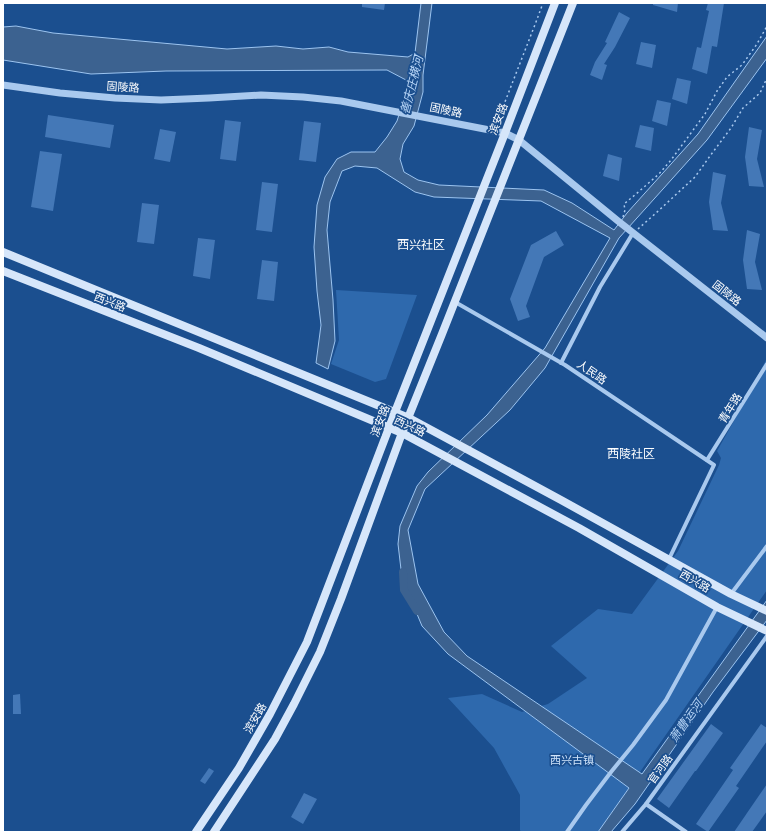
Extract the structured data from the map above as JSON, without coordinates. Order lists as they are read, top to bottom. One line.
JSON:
{"streets":{"main road":["滨安路","西兴路"],"street":["固陵路","人民路","青年路","官河路"]},"crossings":[["固陵路","滨安路"],["滨安路","西兴路"],["西兴路","人民路"],["西兴路","官河路"],["人民路","青年路"]],"districts":["西兴社区","西陵社区"],"water":["善庆庄横河","萧曹运河"],"parks":["西兴古镇"]}
